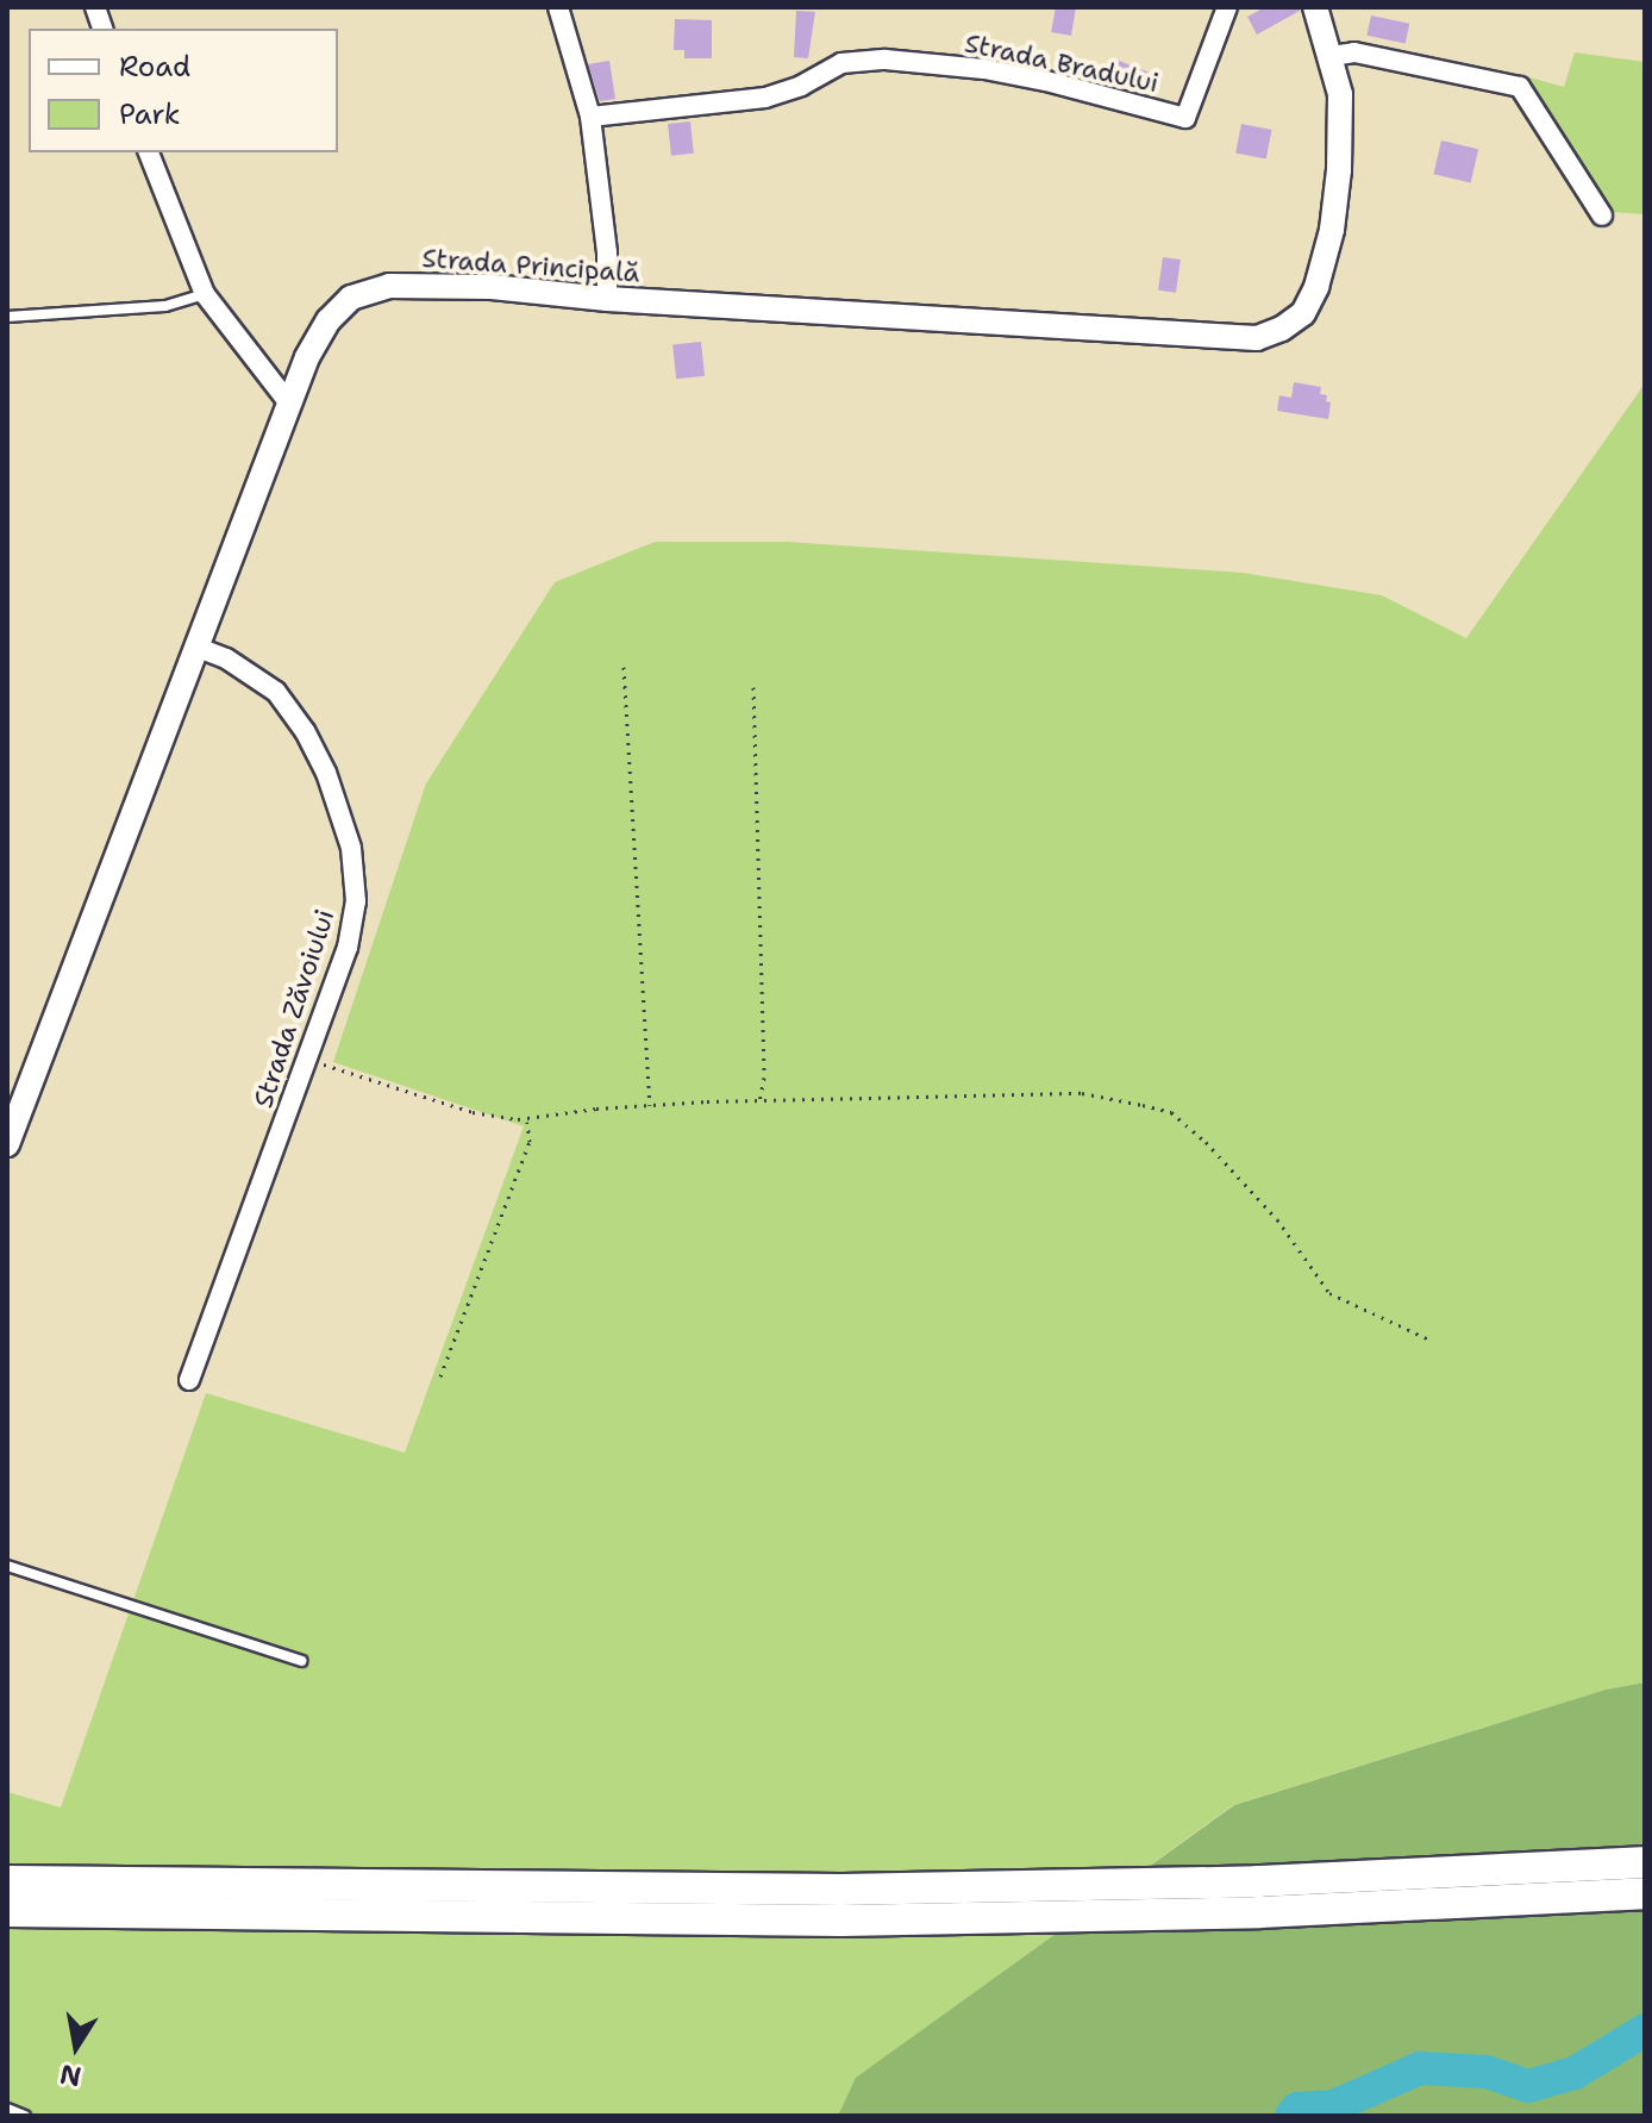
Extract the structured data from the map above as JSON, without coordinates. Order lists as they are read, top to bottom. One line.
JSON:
{"streets":{"street":["Strada Bradului","Strada Principală","Strada Zăvoiului"]},"crossings":[["Strada Principală","Strada Zăvoiului"]],"legend":["Road","Park"],"north":"bottom"}
